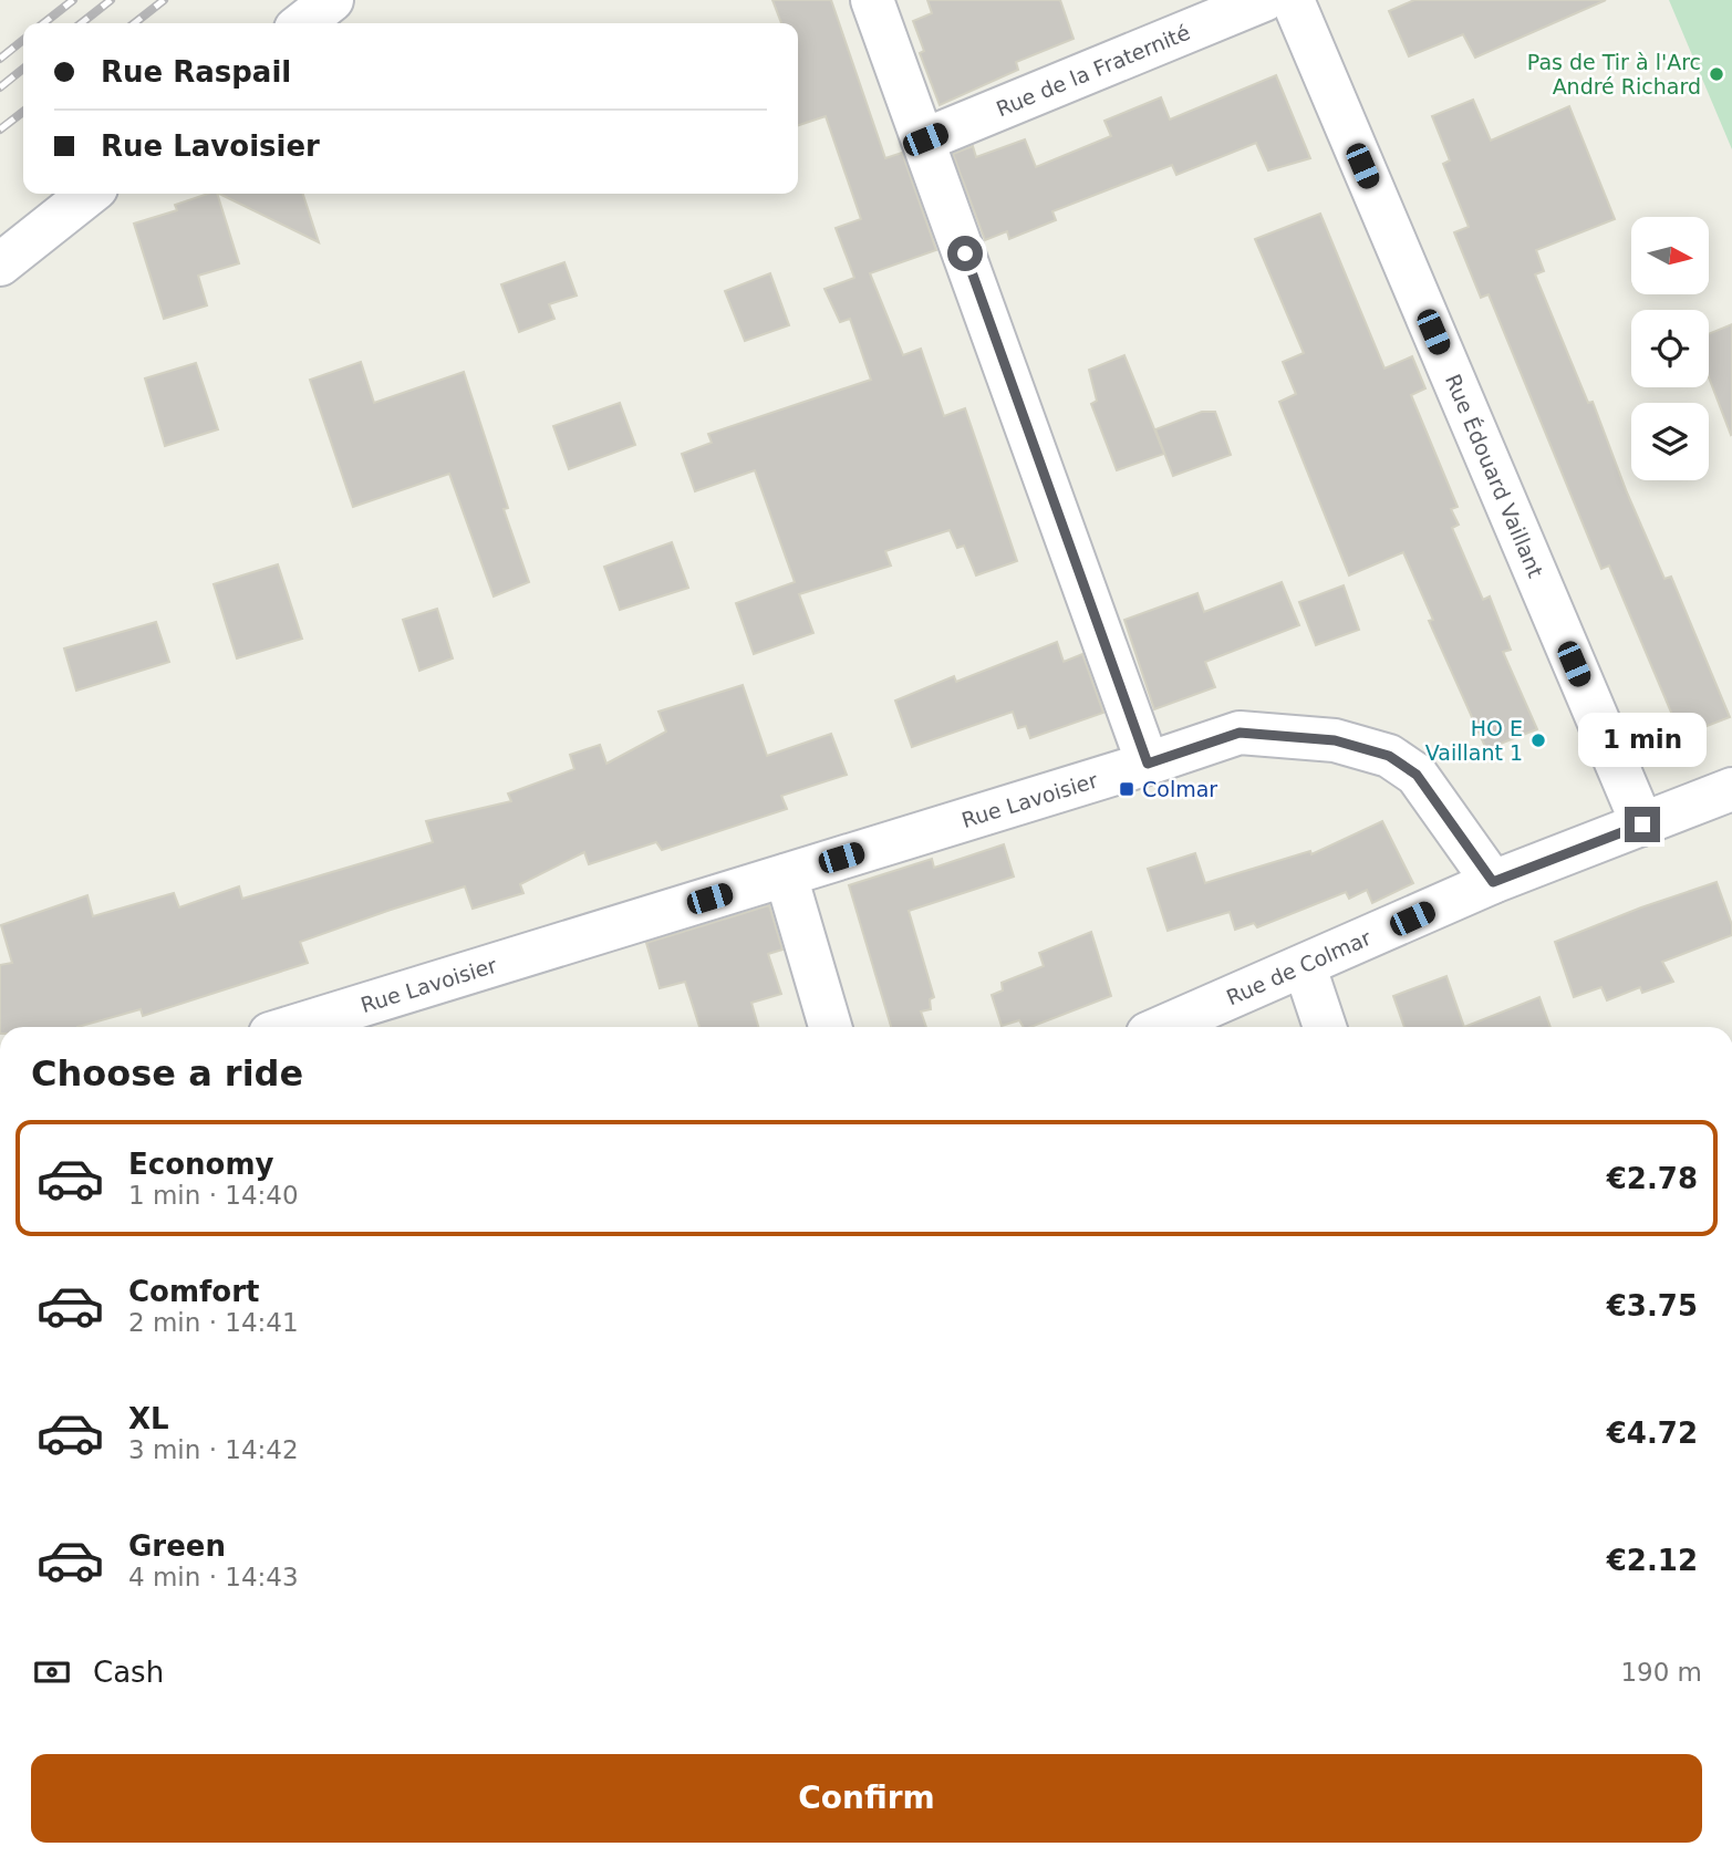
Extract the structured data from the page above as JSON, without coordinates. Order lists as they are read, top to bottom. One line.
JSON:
{"streets":{"street":["Rue de la Fraternité","Rue Édouard Vaillant","Rue Lavoisier","Rue de Colmar"]},"crossings":[["Rue Lavoisier","Rue de Colmar"]],"places":{"other":["Pas de Tir à l'Arc André Richard","HO E Vaillant 1"],"transit":["Colmar"]},"north":"right","page":{"banner":["Rue Raspail","Rue Lavoisier"],"bubble":"1 min","heading":"Choose a ride","list":[{"name":"Economy","note":"1 min · 14:40","value":"€2.78"},{"name":"Comfort","note":"2 min · 14:41","value":"€3.75"},{"name":"XL","note":"3 min · 14:42","value":"€4.72"},{"name":"Green","note":"4 min · 14:43","value":"€2.12"}],"pay":["Cash","190 m"],"buttons":"Confirm"}}
